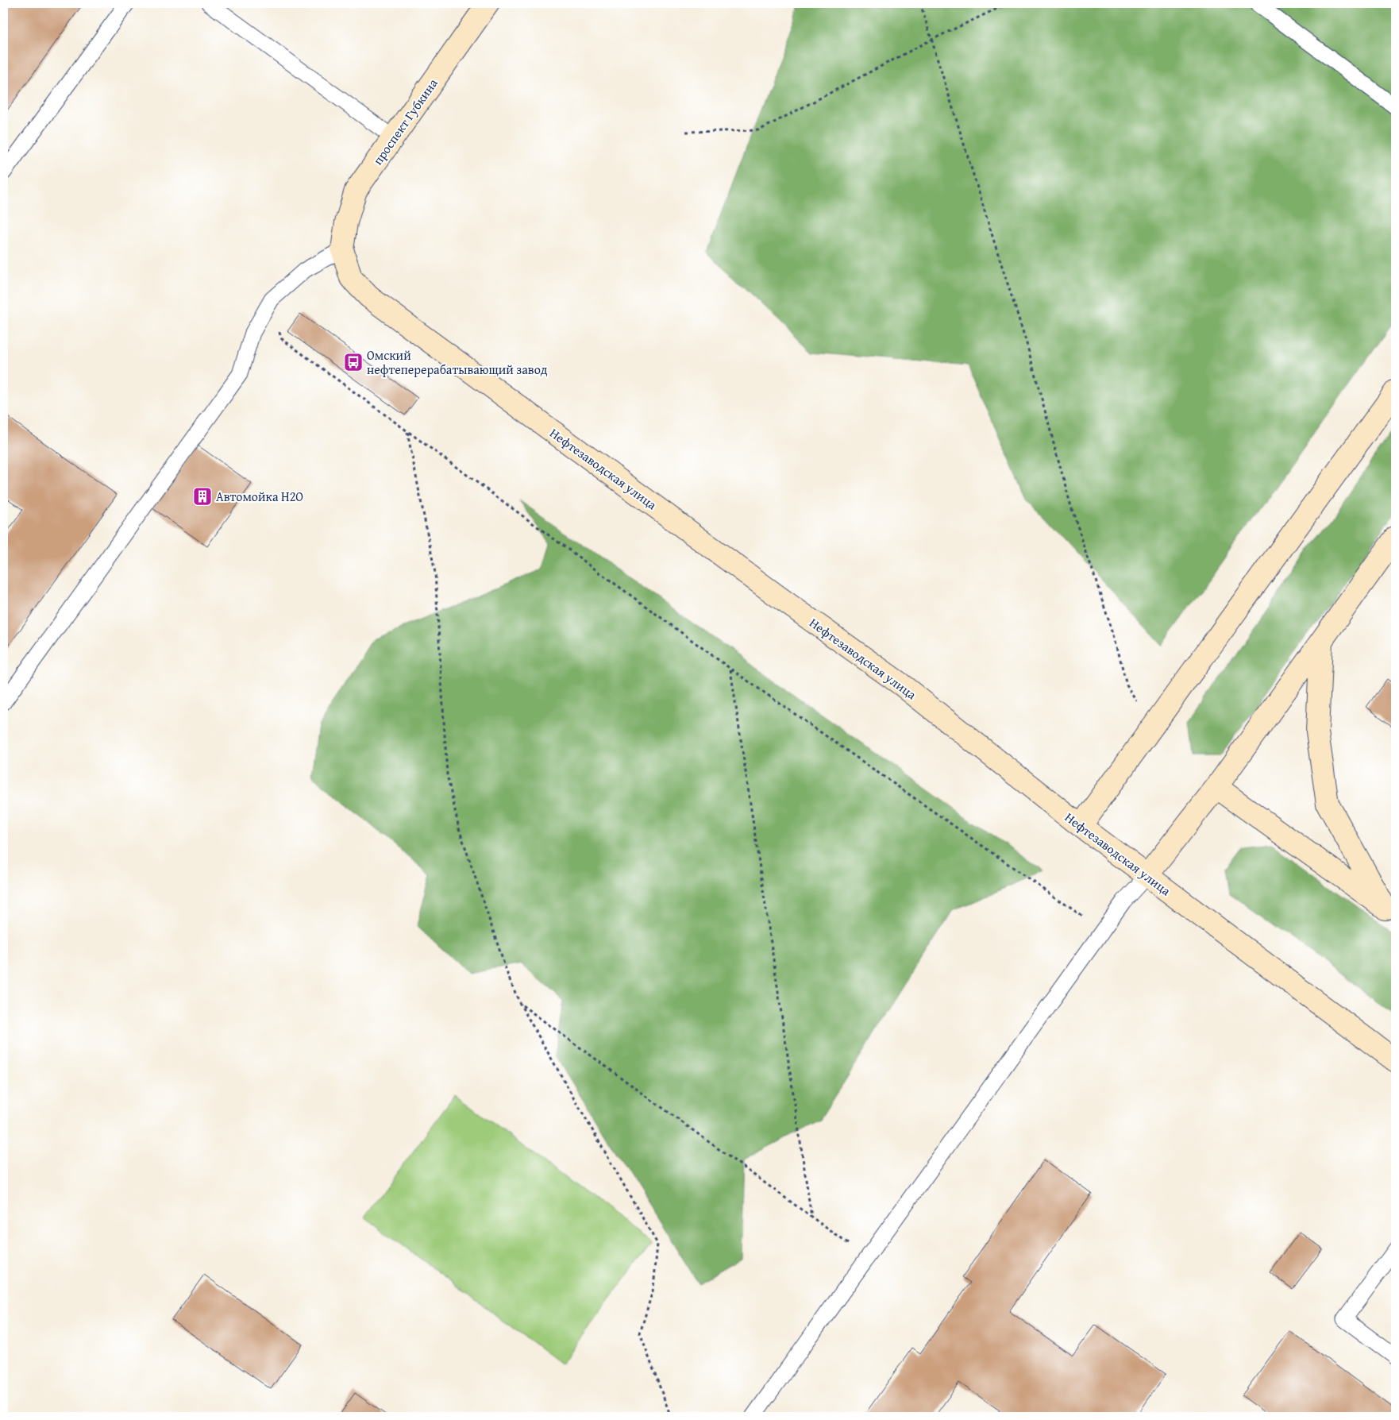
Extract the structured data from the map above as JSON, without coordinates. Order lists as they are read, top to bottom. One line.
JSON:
{"streets":{"main road":["проспект Губкина","Нефтезаводская улица"]},"crossings":[["проспект Губкина","Нефтезаводская улица"]],"places":{"bus stop":["Омский нефтеперерабатывающий завод"],"building":["Автомойка H2O"]}}
